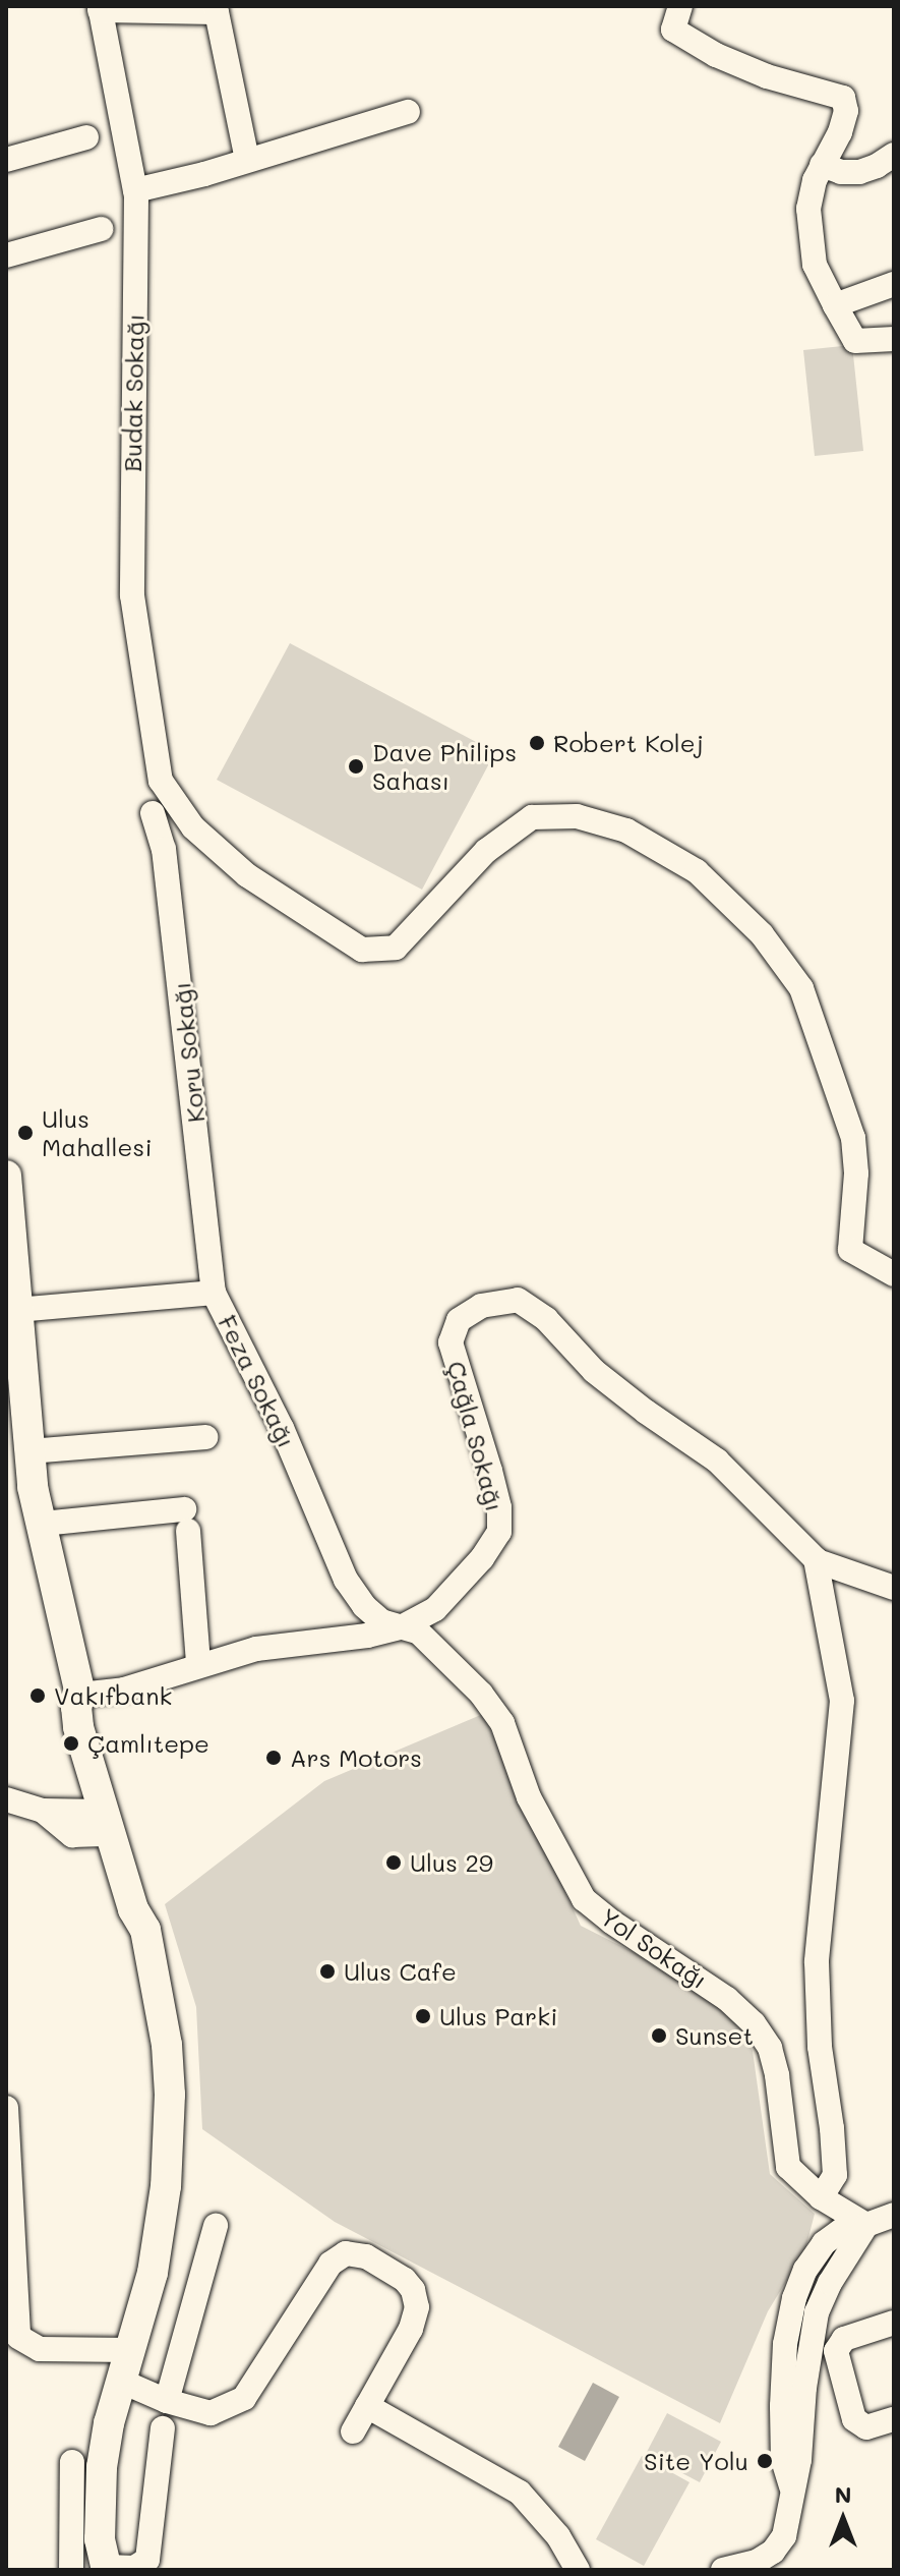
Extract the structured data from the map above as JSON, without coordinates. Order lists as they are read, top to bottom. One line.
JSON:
{"streets":{"street":["Budak Sokağı","Koru Sokağı","Feza Sokağı","Çağla Sokağı","Yol Sokağı"]},"crossings":[["Koru Sokağı","Feza Sokağı"],["Feza Sokağı","Çağla Sokağı"],["Feza Sokağı","Yol Sokağı"],["Çağla Sokağı","Yol Sokağı"]],"places":["Robert Kolej","Dave Philips Sahası","Ulus Mahallesi","Vakıfbank","Çamlıtepe","Ars Motors","Ulus 29","Ulus Cafe","Ulus Parki","Sunset","Site Yolu"],"north":"top"}
